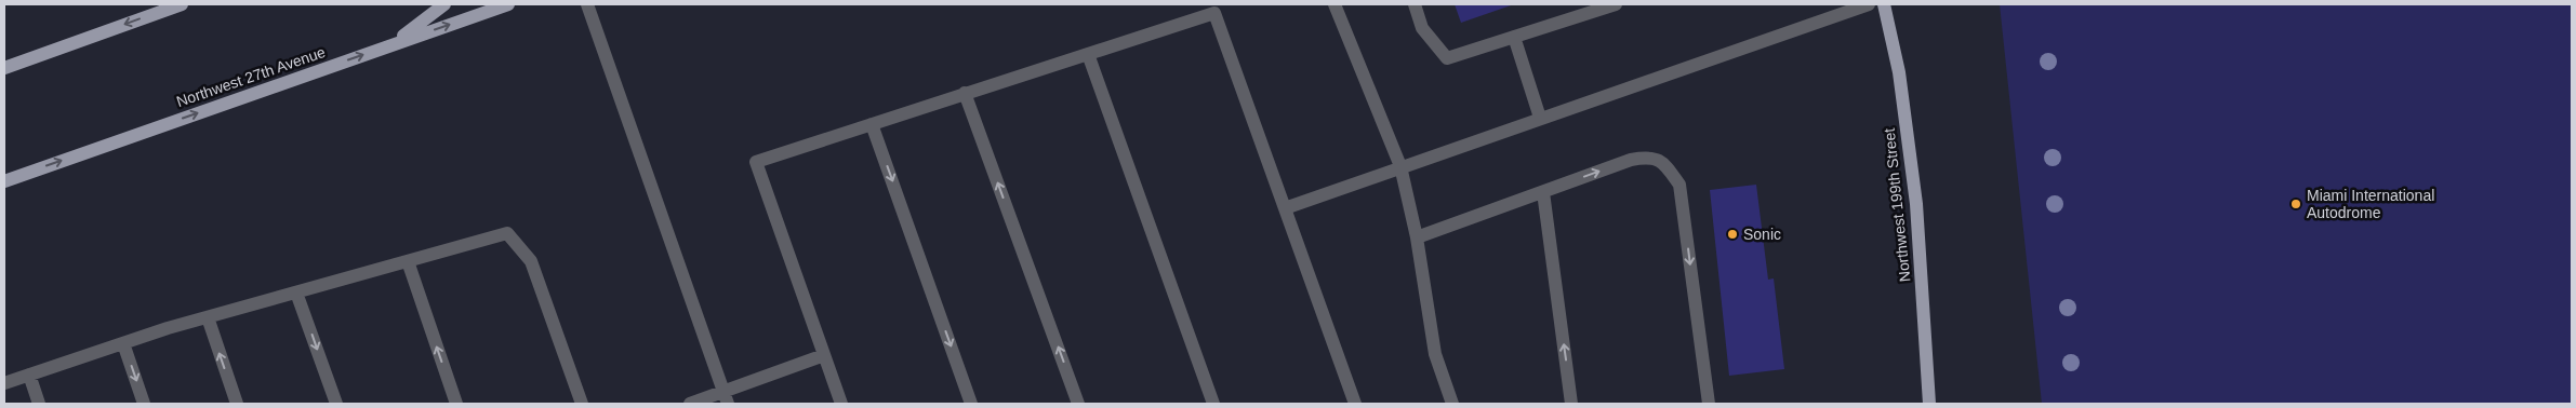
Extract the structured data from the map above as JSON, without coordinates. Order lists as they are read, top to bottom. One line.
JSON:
{"streets":{"main road":["Northwest 27th Avenue","Northwest 199th Street"]},"places":["Miami International Autodrome","Sonic"]}
